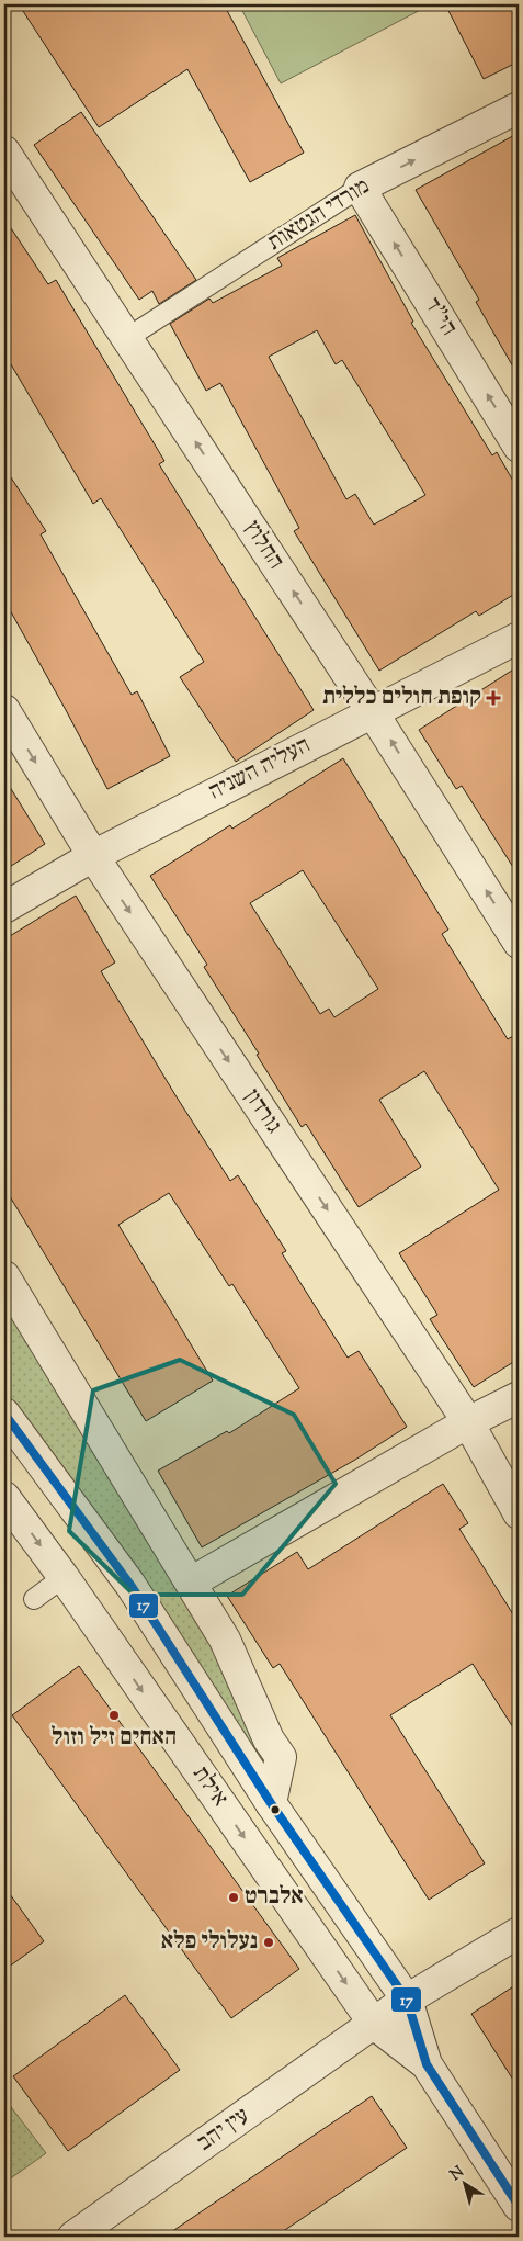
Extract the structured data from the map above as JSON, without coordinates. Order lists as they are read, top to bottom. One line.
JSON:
{"streets":{"street":["מורדי הגטאות","הי\"ד","החלוץ","העליה השניה","גורדון","אילת","עין יהב"]},"crossings":[["מורדי הגטאות","הי\"ד"],["מורדי הגטאות","החלוץ"],["החלוץ","העליה השניה"],["העליה השניה","גורדון"],["אילת","עין יהב"]],"one_way":["מורדי הגטאות","הי\"ד","החלוץ","גורדון"],"places":{"health":["קופת חולים כללית"],"other":["האחים זיל וזול","אלברט","נעלולי פלא"]},"lines":["transit line 17"],"north":"top left"}
